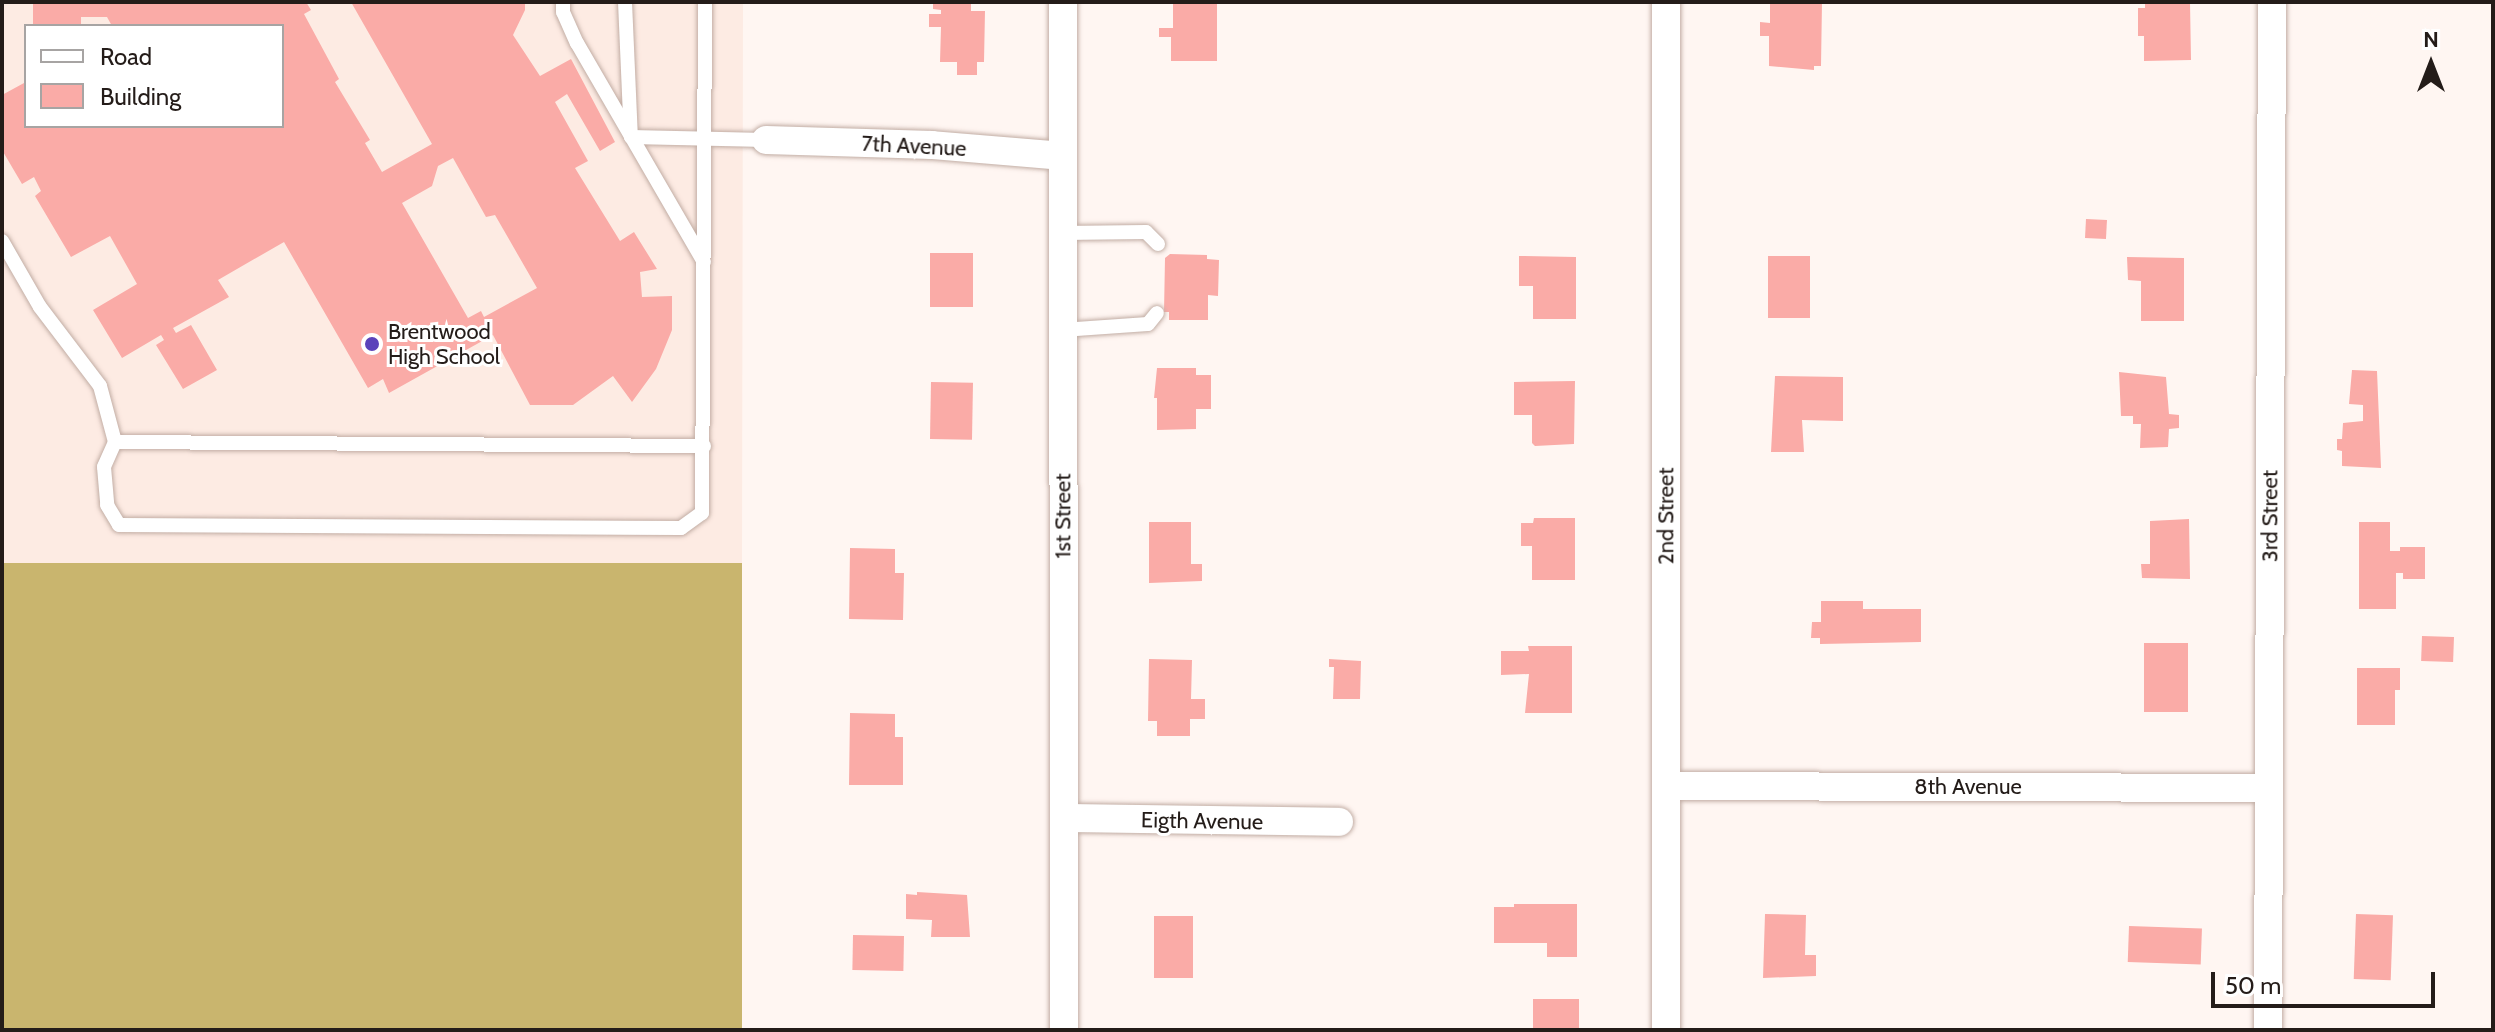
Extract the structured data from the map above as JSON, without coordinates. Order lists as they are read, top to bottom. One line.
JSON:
{"streets":{"street":["7th Avenue","1st Street","2nd Street","3rd Street","8th Avenue","Eigth Avenue"]},"crossings":[["7th Avenue","1st Street"],["1st Street","Eigth Avenue"],["2nd Street","8th Avenue"],["3rd Street","8th Avenue"]],"places":["Brentwood High School"],"legend":["Road","Building"],"scale_bar":"50 m","north":"top"}
